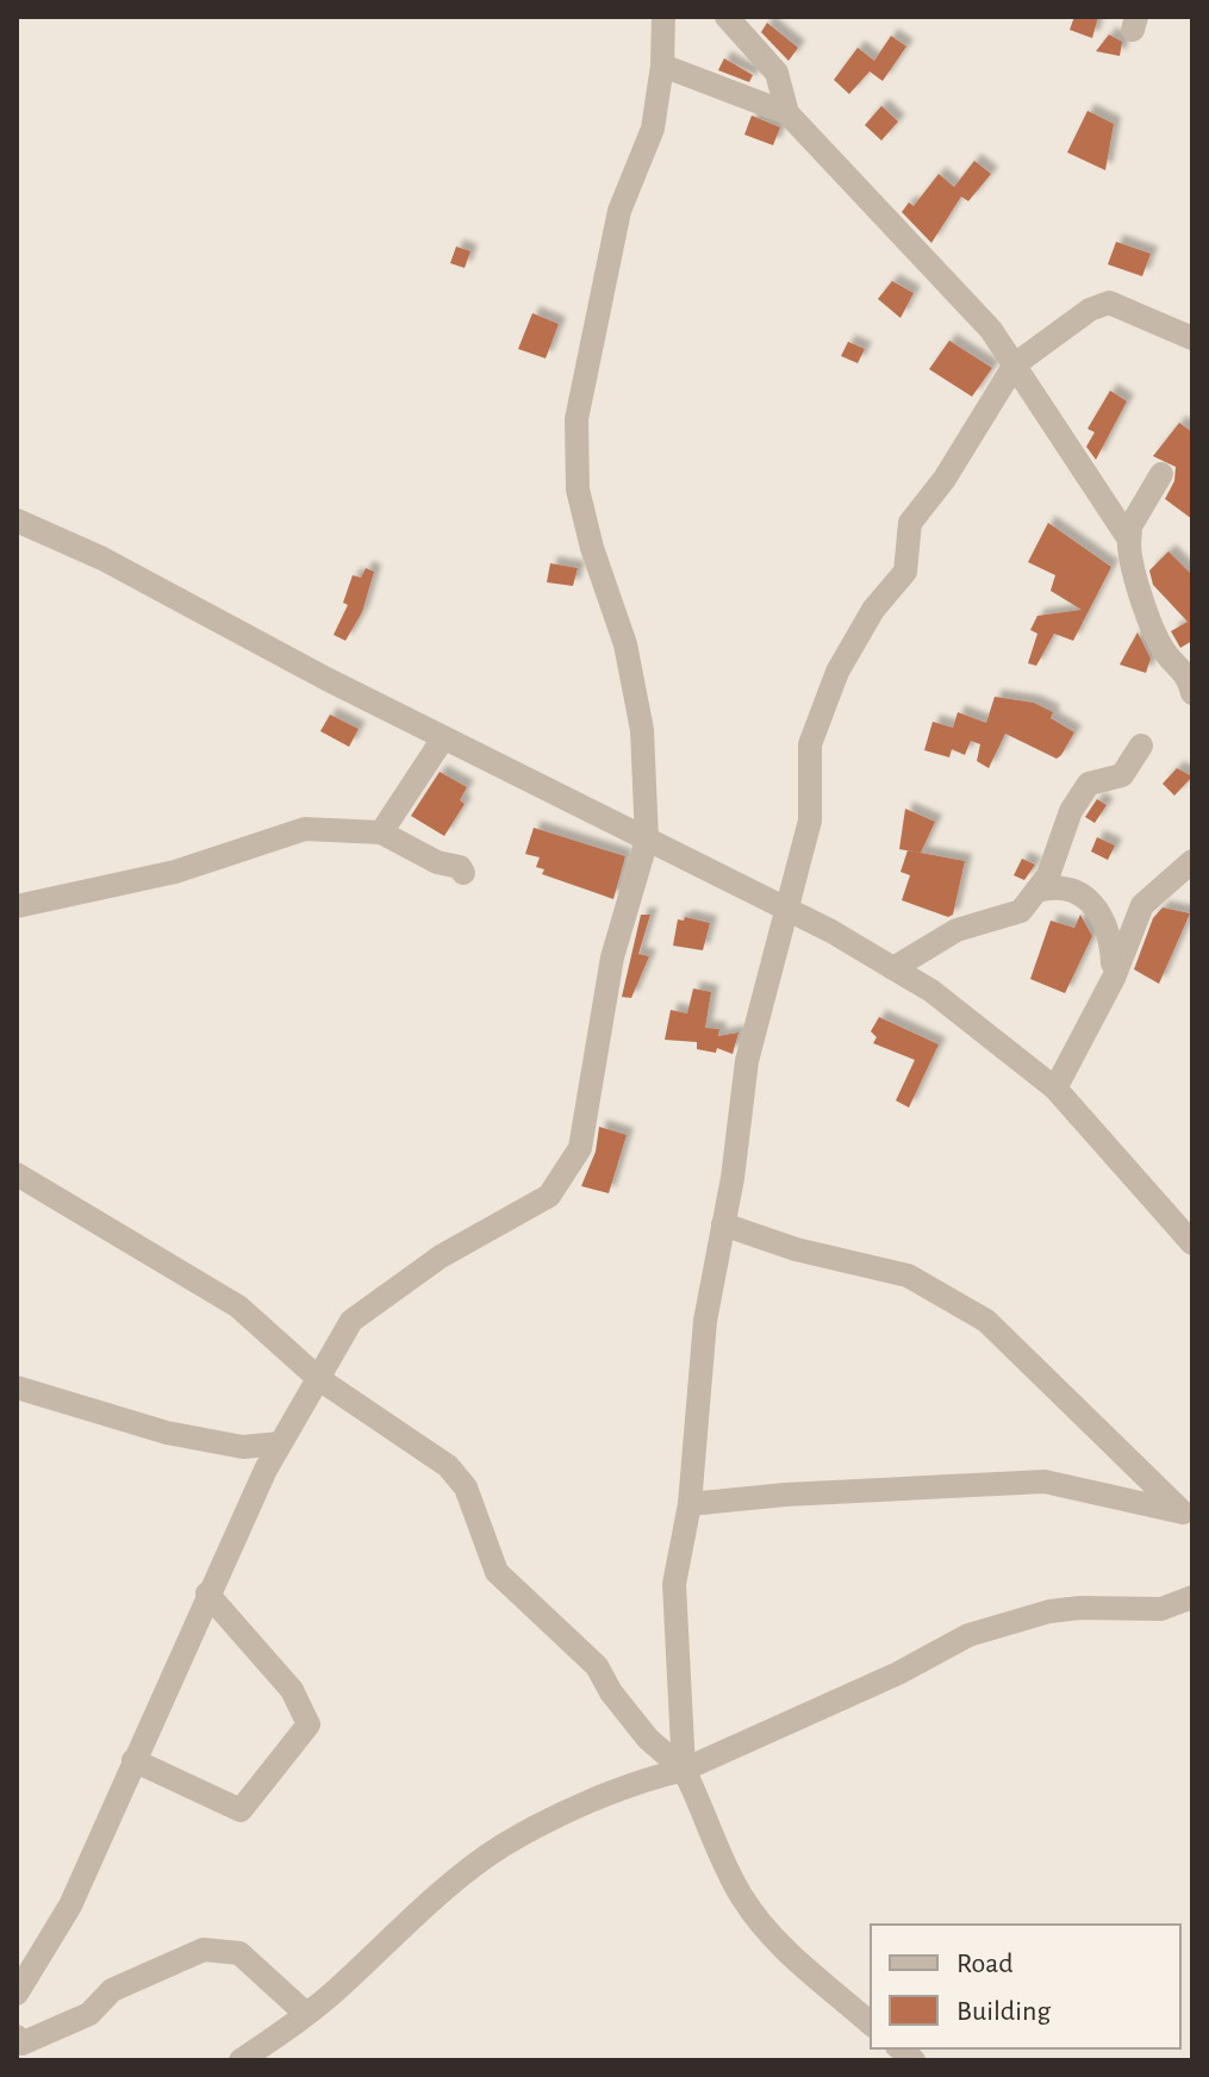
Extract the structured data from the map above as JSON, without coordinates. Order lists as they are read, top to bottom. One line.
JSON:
{"legend":["Road","Building"]}
